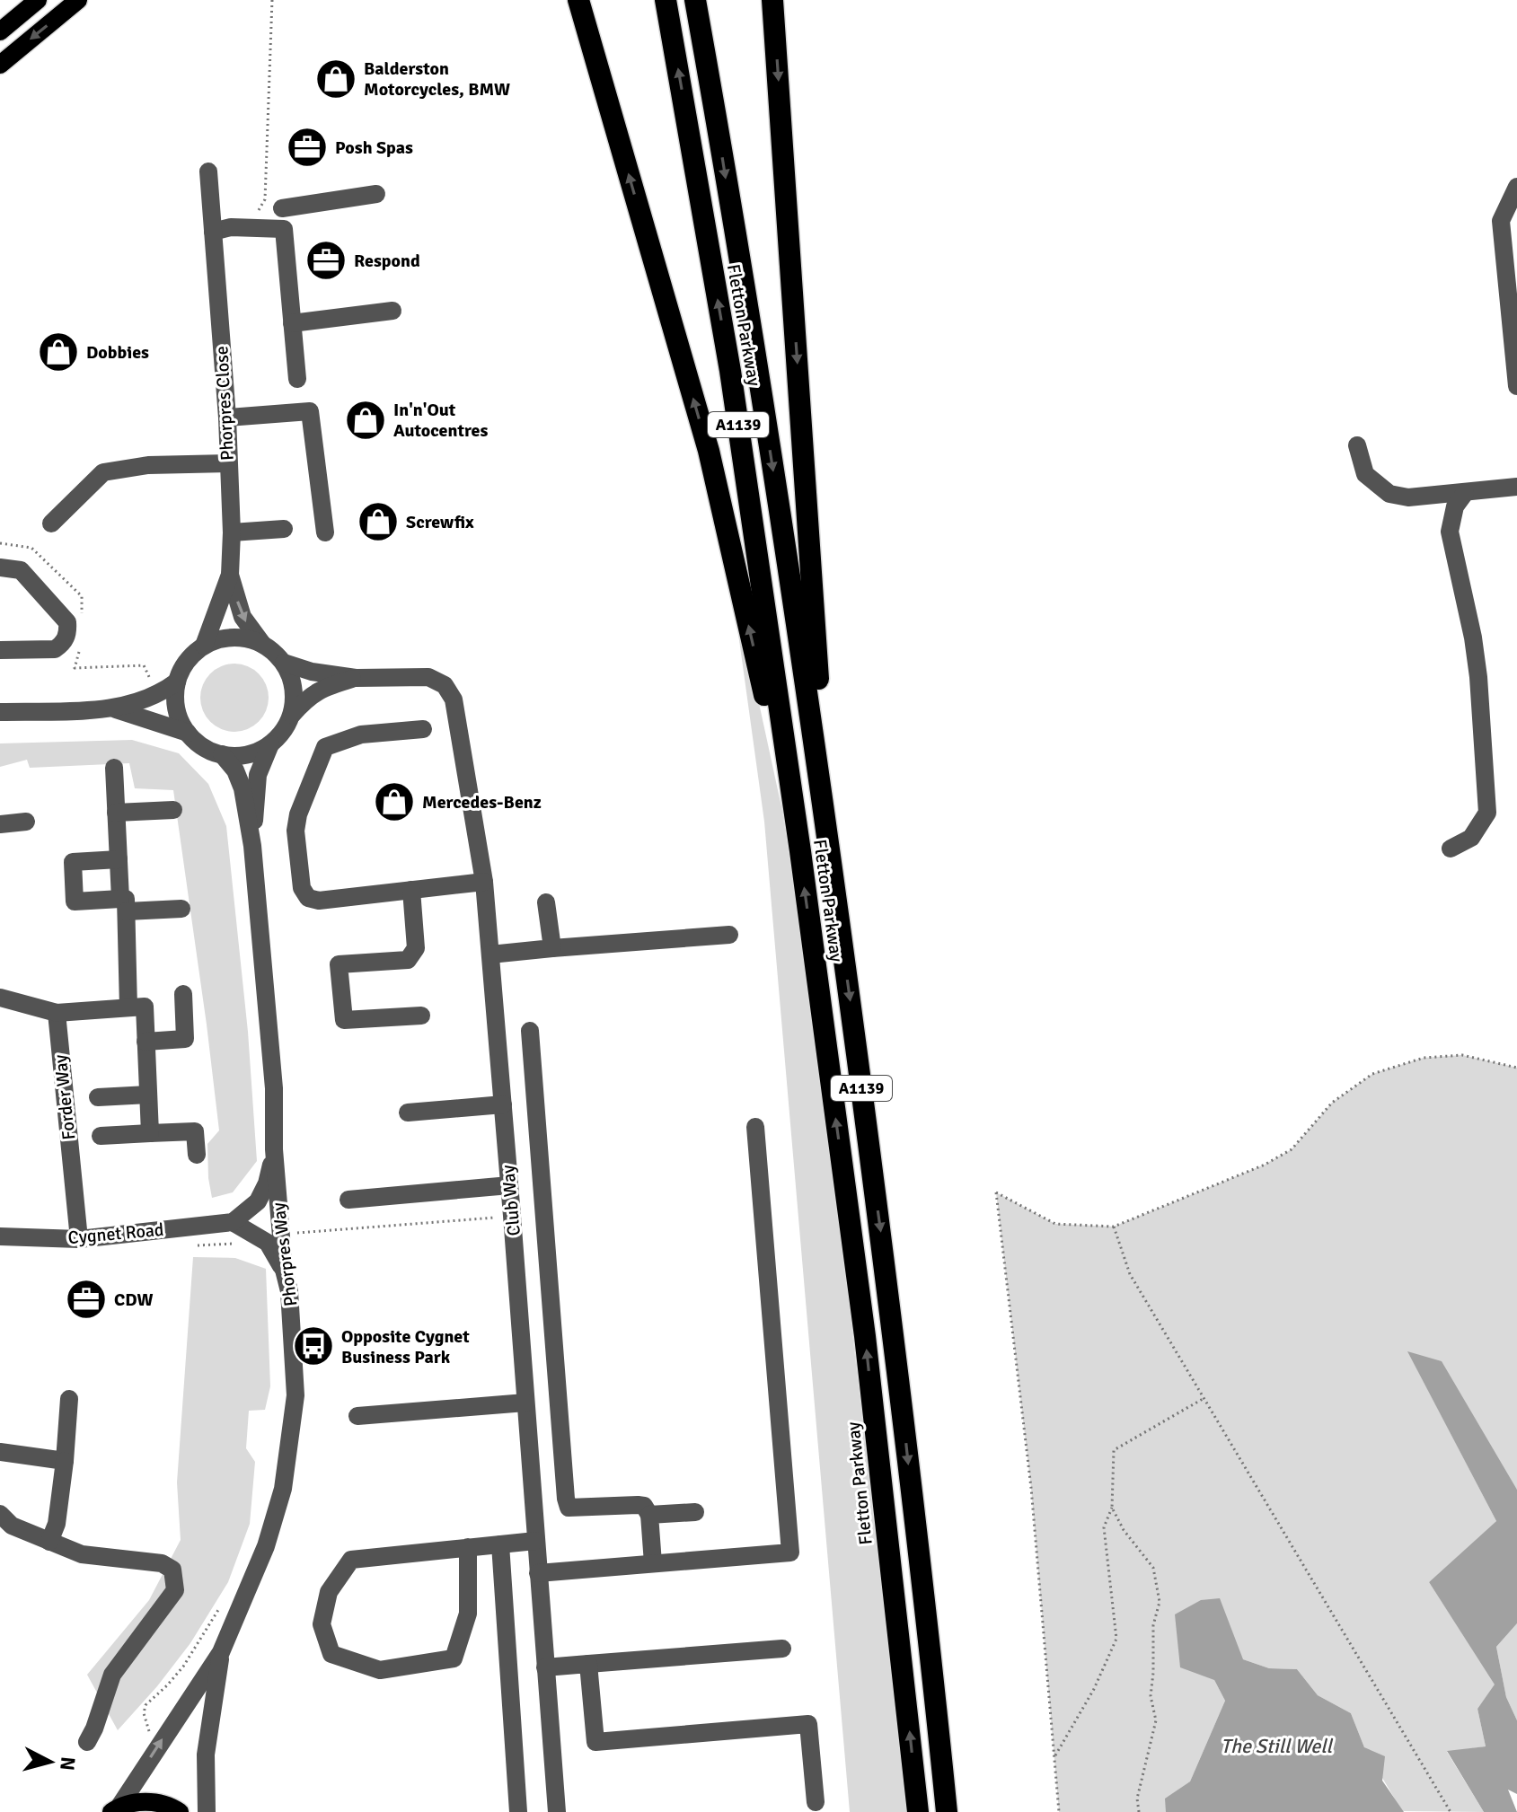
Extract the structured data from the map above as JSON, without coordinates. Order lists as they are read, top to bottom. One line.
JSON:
{"streets":{"highway":["Fletton Parkway","A1139"],"street":["Phorpres Close","Forder Way","Club Way","Cygnet Road","Phorpres Way"]},"crossings":[["Phorpres Close","Club Way"],["Phorpres Close","Phorpres Way"],["Forder Way","Cygnet Road"],["Club Way","Phorpres Way"]],"water":["The Still Well"],"places":{"shop":["Balderston Motorcycles, BMW","Dobbies","In'n'Out Autocentres","Screwfix","Mercedes-Benz"],"office":["Posh Spas","Respond","CDW"],"bus stop":["Opposite Cygnet Business Park"]},"north":"right"}
